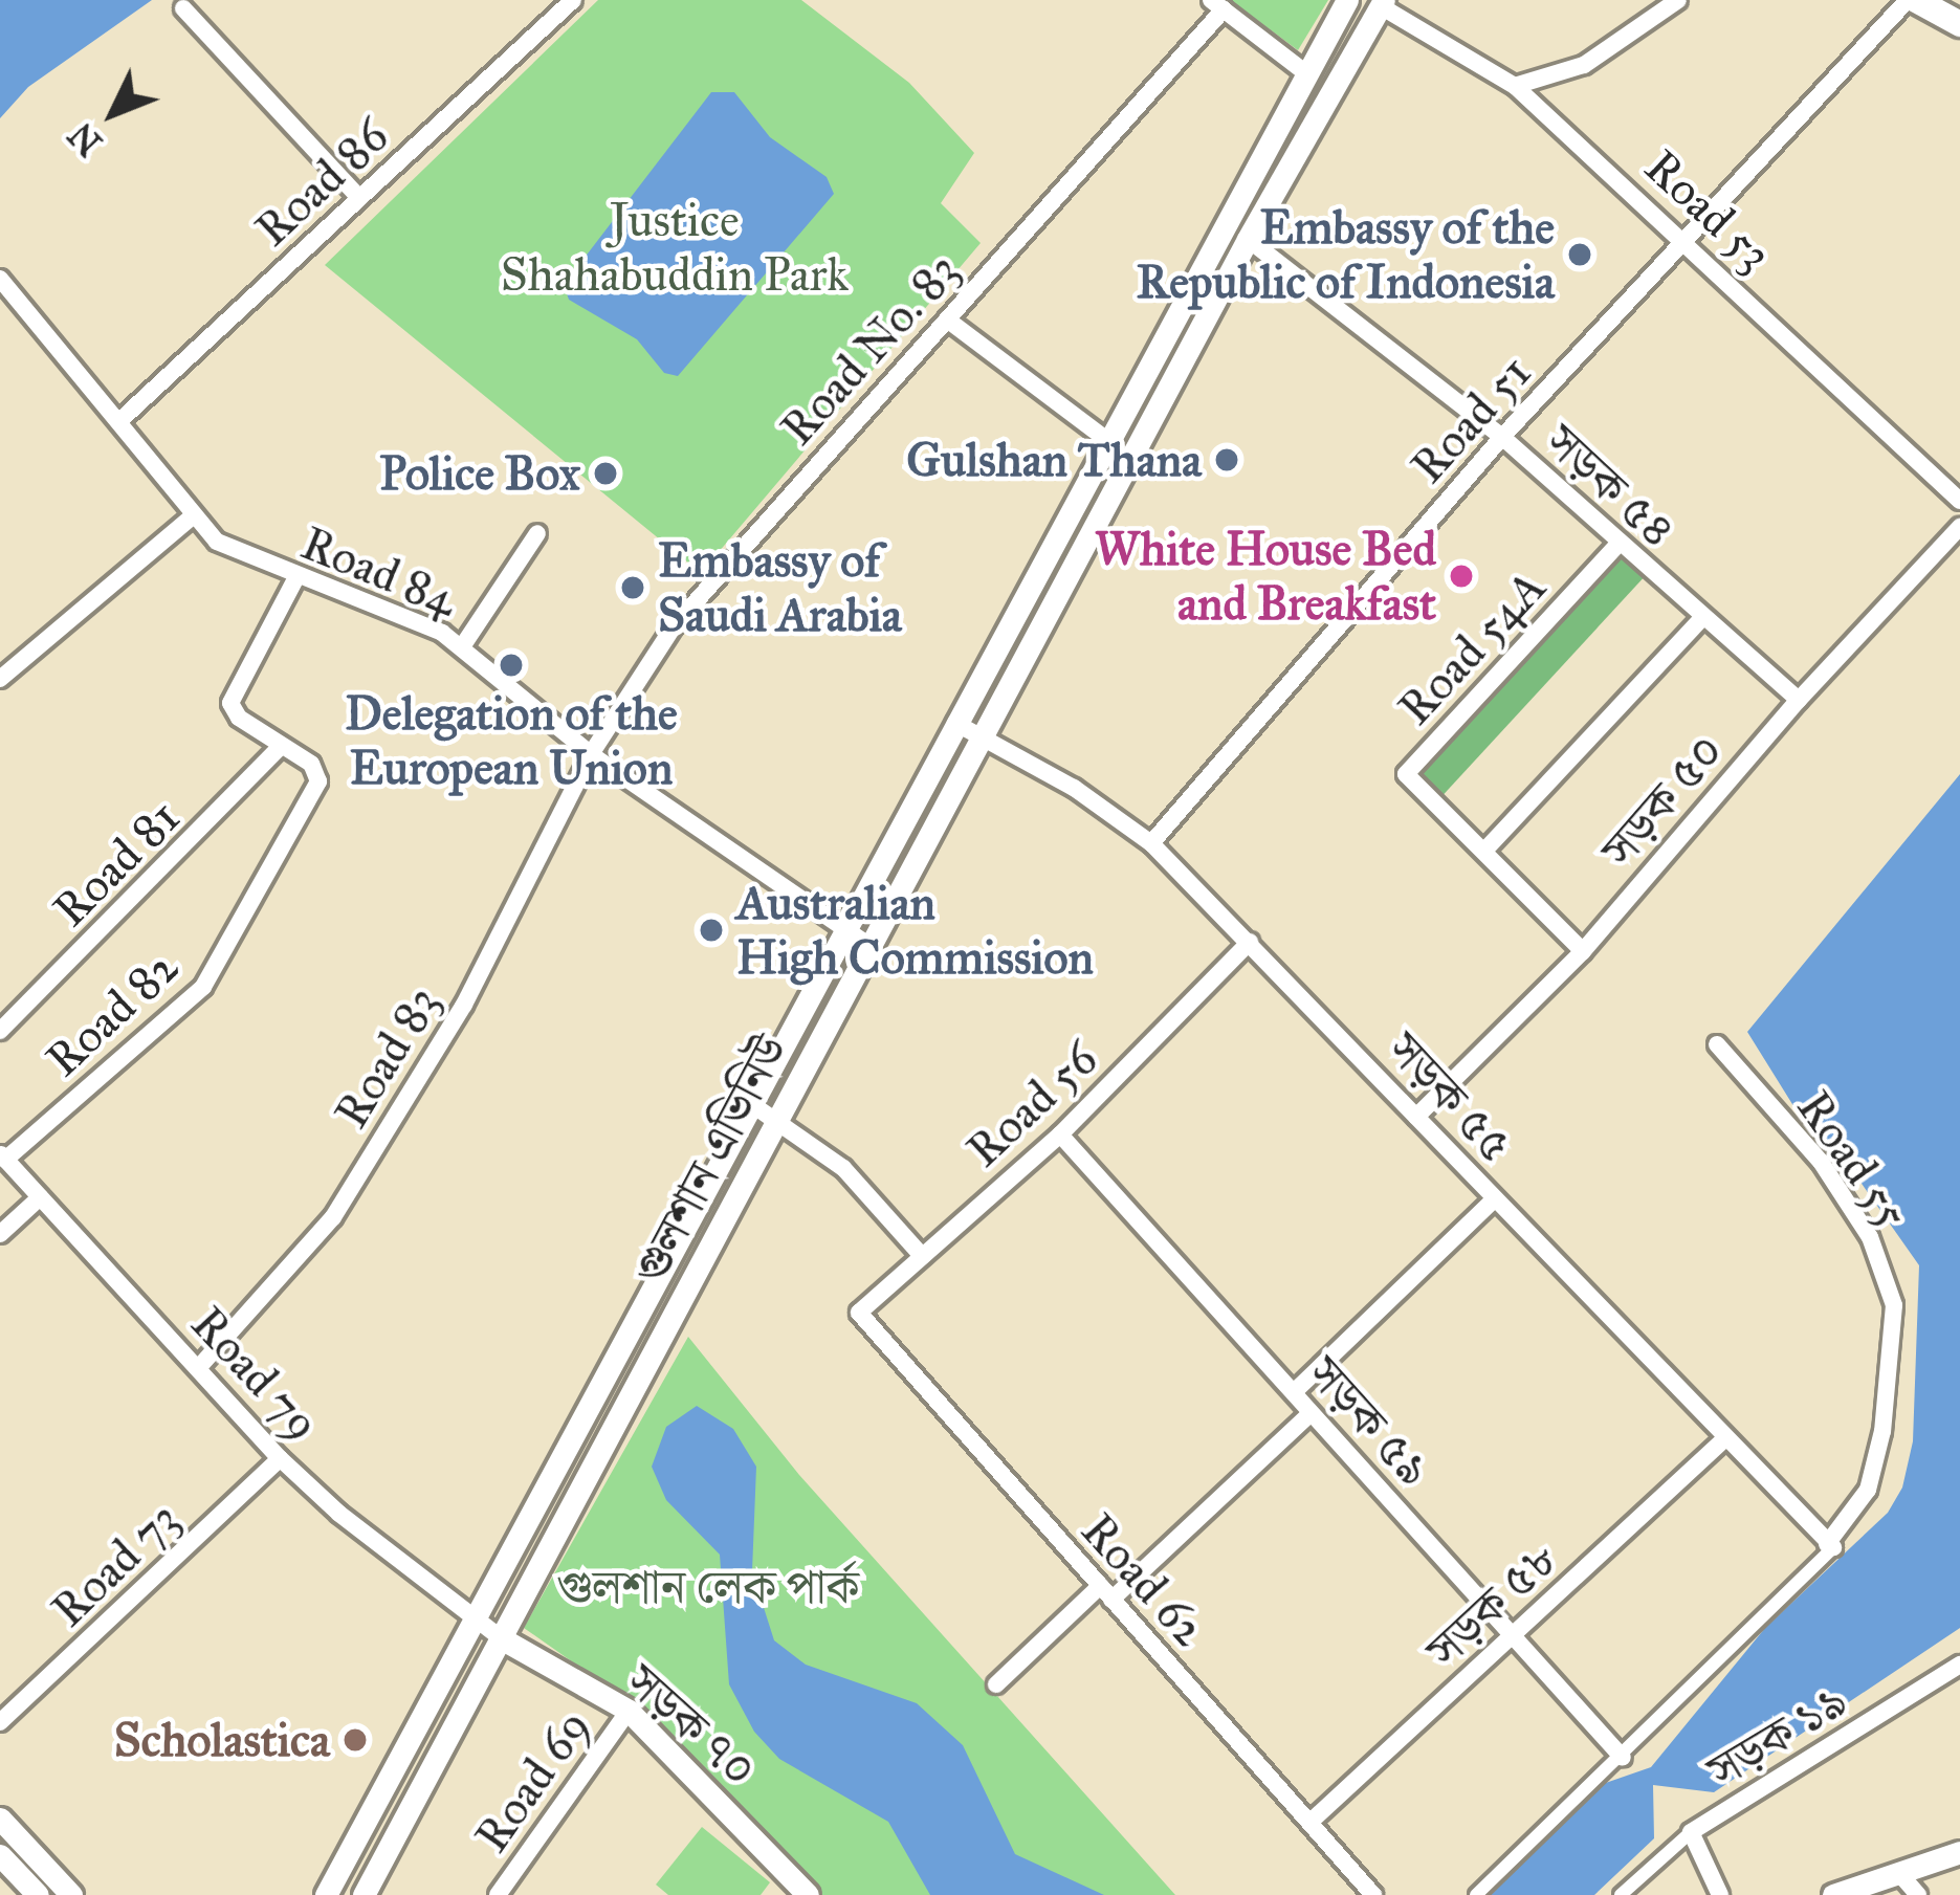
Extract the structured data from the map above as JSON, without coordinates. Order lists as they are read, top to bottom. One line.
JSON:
{"streets":{"street":["Road 86","Road 53","Road No. 83","Road 51","সড়ক ৫৪","Road 84","Road 54A","সড়ক ৫০","Road 81","Road 82","Road 83","সড়ক ৫৫","Road 56","গুলশান এভিনিউ","Road 55","Road 79","সড়ক ৫৯","Road 73","Road 62","সড়ক ৫৮","সড়ক ৭০","সড়ক ১৯","Road 69"]},"crossings":[["Road 86","Road 84"],["Road 53","Road 51"],["Road 53","গুলশান এভিনিউ"],["Road No. 83","Road 84"],["Road No. 83","Road 83"],["Road 51","সড়ক ৫৪"],["Road 51","সড়ক ৫৫"],["সড়ক ৫৪","Road 54A"],["সড়ক ৫৪","সড়ক ৫০"],["সড়ক ৫৪","গুলশান এভিনিউ"],["Road 84","Road 83"],["Road 84","গুলশান এভিনিউ"],["Road 54A","সড়ক ৫০"],["সড়ক ৫০","সড়ক ৫৫"],["Road 81","Road 82"],["Road 82","Road 79"],["Road 83","Road 79"],["সড়ক ৫৫","Road 56"],["সড়ক ৫৫","গুলশান এভিনিউ"],["সড়ক ৫৫","Road 55"],["সড়ক ৫৫","সড়ক ৫৮"],["Road 56","সড়ক ৫৯"],["Road 56","Road 62"],["গুলশান এভিনিউ","Road 79"],["গুলশান এভিনিউ","সড়ক ৭০"],["Road 79","Road 73"],["Road 79","সড়ক ৭০"],["সড়ক ৫৯","সড়ক ৫৮"],["Road 62","সড়ক ৫৮"],["সড়ক ৭০","Road 69"]],"parks":["Justice Shahabuddin Park","গুলশান লেক পার্ক"],"places":["Embassy of the Republic of Indonesia","Gulshan Thana","Police Box","White House Bed and Breakfast","Embassy of Saudi Arabia","Delegation of the European Union","Australian High Commission","Scholastica"],"north":"bottom left"}
